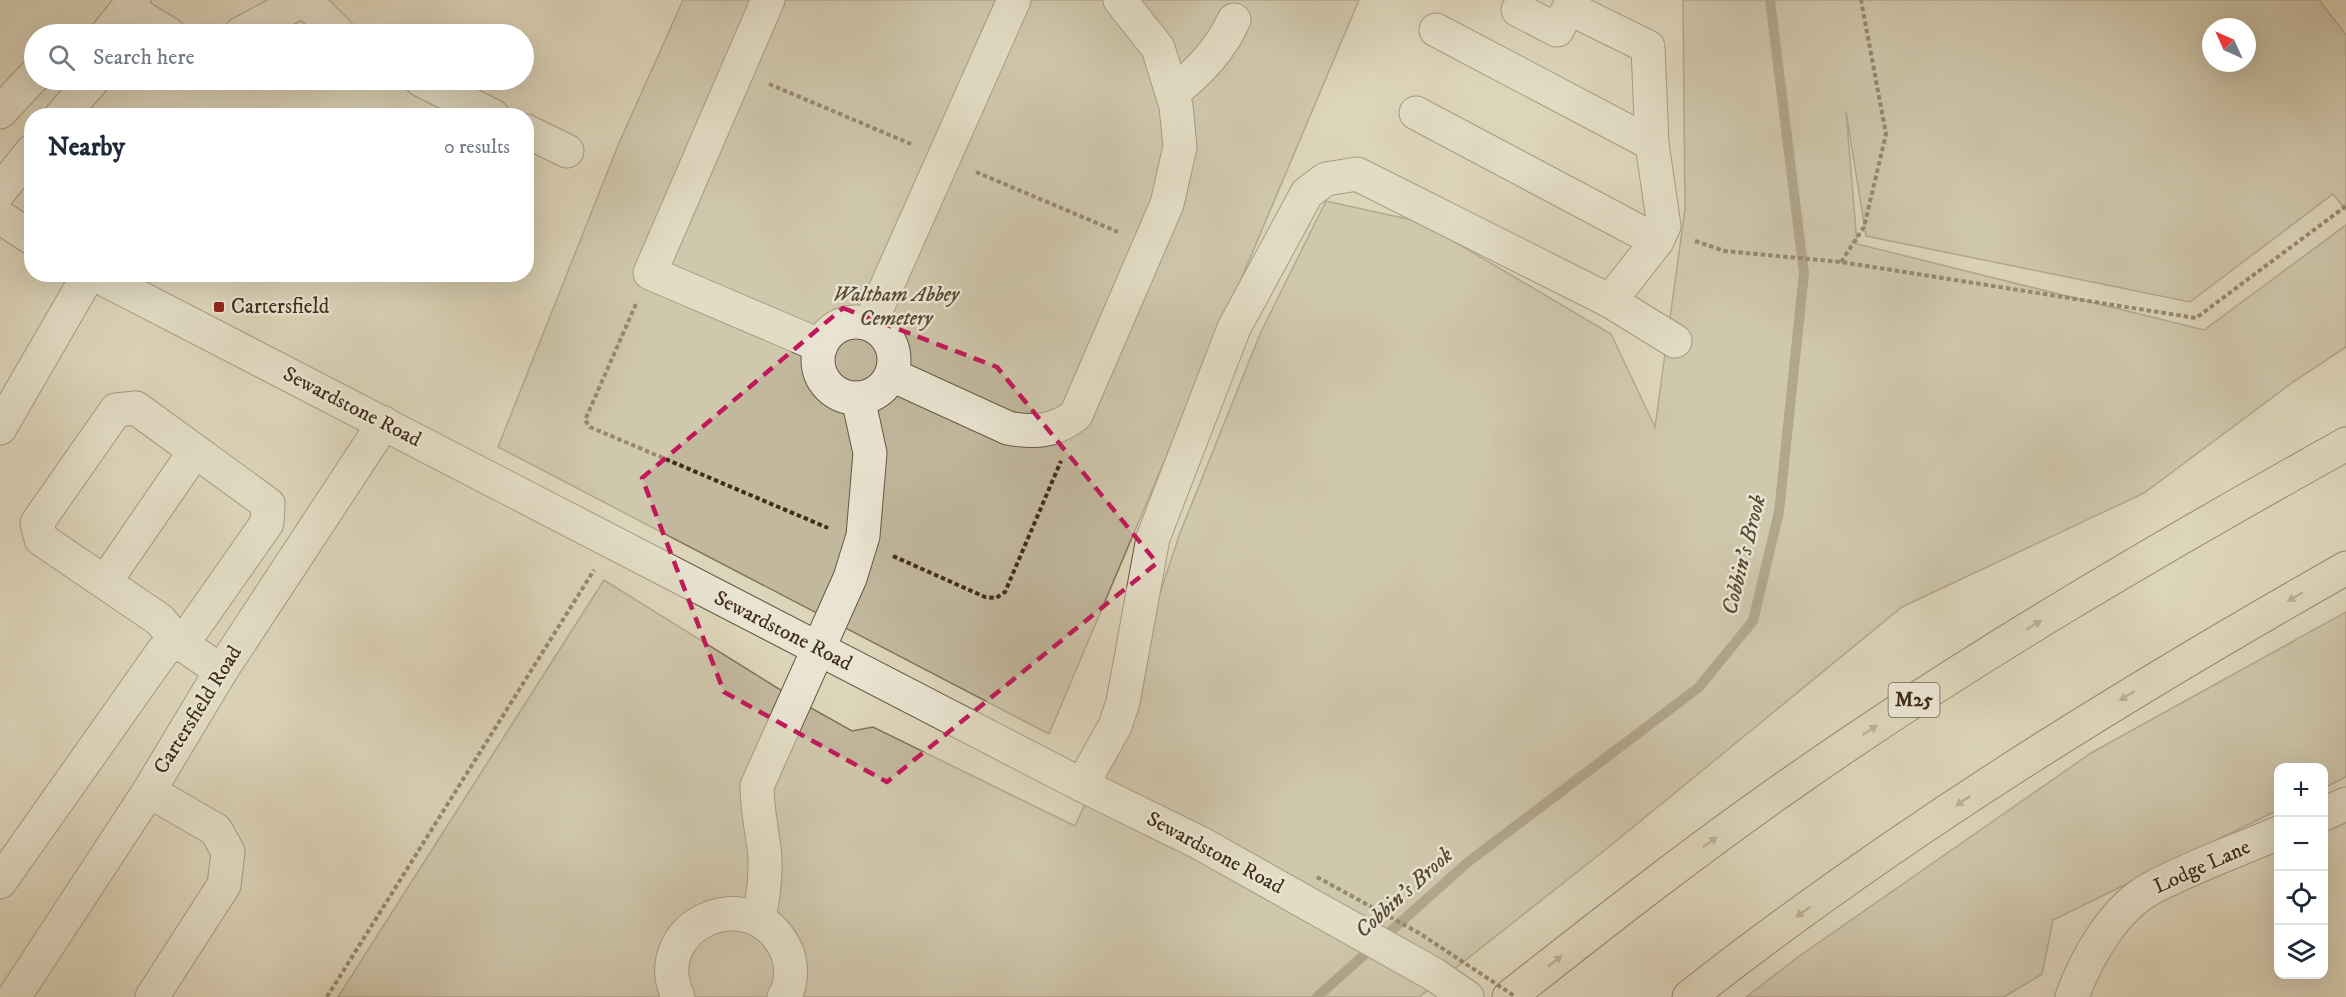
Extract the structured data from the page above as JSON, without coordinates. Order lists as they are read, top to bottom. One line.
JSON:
{"streets":{"highway":["M25"],"street":["Sewardstone Road","Cartersfield Road","Lodge Lane"]},"crossings":[["Sewardstone Road","Cartersfield Road"]],"water":["Cobbin's Brook"],"parks":["Waltham Abbey Cemetery"],"places":{"transit":["Cartersfield"]},"north":"top left","page":{"search":"Search here","heading":["Nearby","0 results"],"map_buttons":["+","−"]}}
